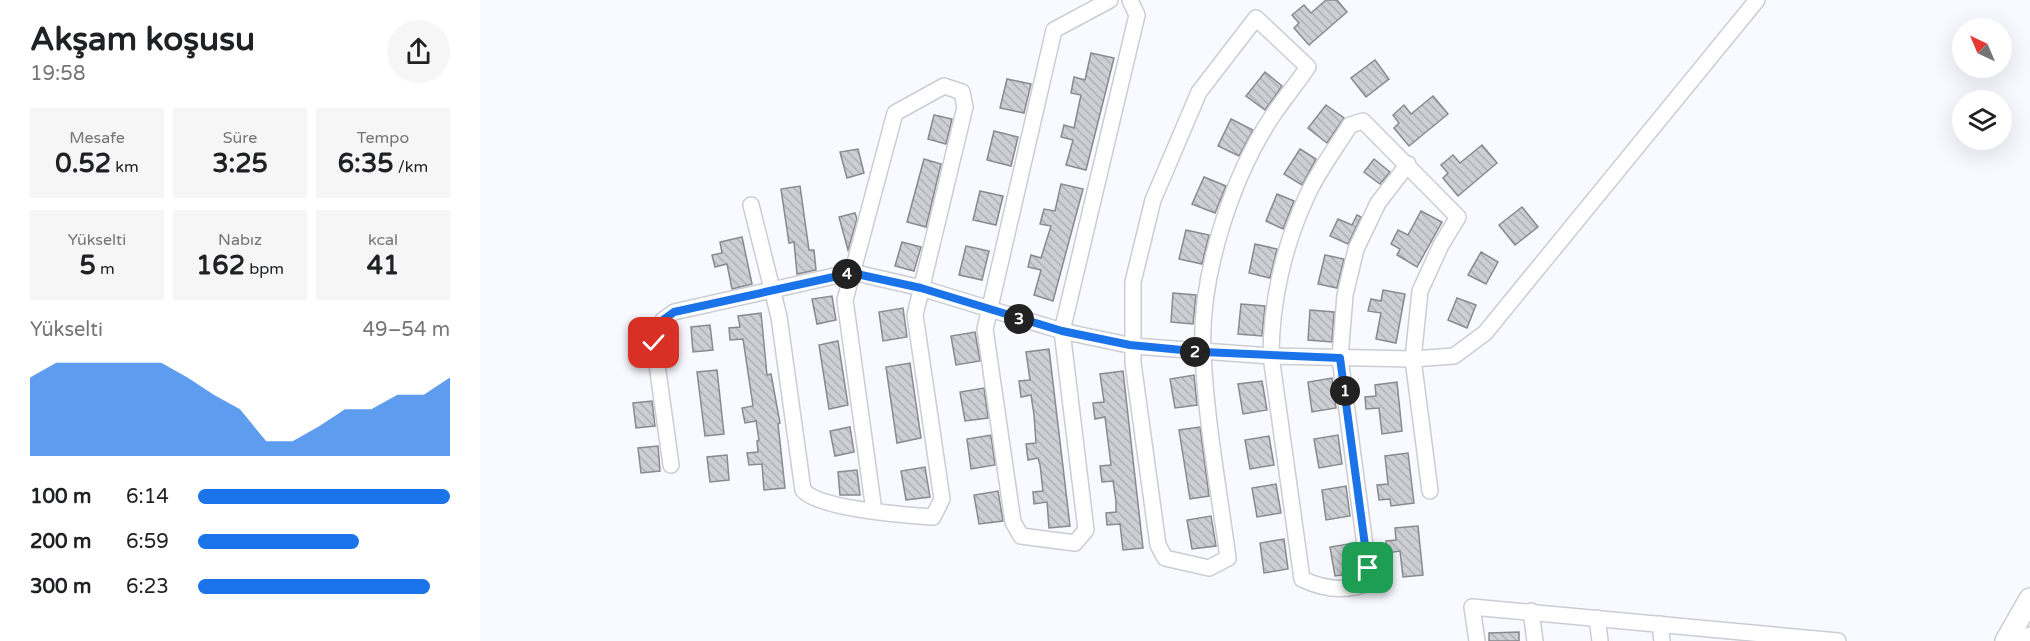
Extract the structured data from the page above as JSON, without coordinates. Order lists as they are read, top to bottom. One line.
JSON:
{"north":"top left","page":{"heading":["Akşam koşusu","19:58"],"stats":[["Mesafe","0.52 km"],["Süre","3:25"],["Tempo","6:35 /km"],["Yükselti","5 m"],["Nabız","162 bpm"],["kcal","41"]],"pins":["4","3","2","1"],"chart":["Yükselti","49–54 m"],"list":[{"name":"100 m","note":"6:14"},{"name":"200 m","note":"6:59"},{"name":"300 m","note":"6:23"}]}}
